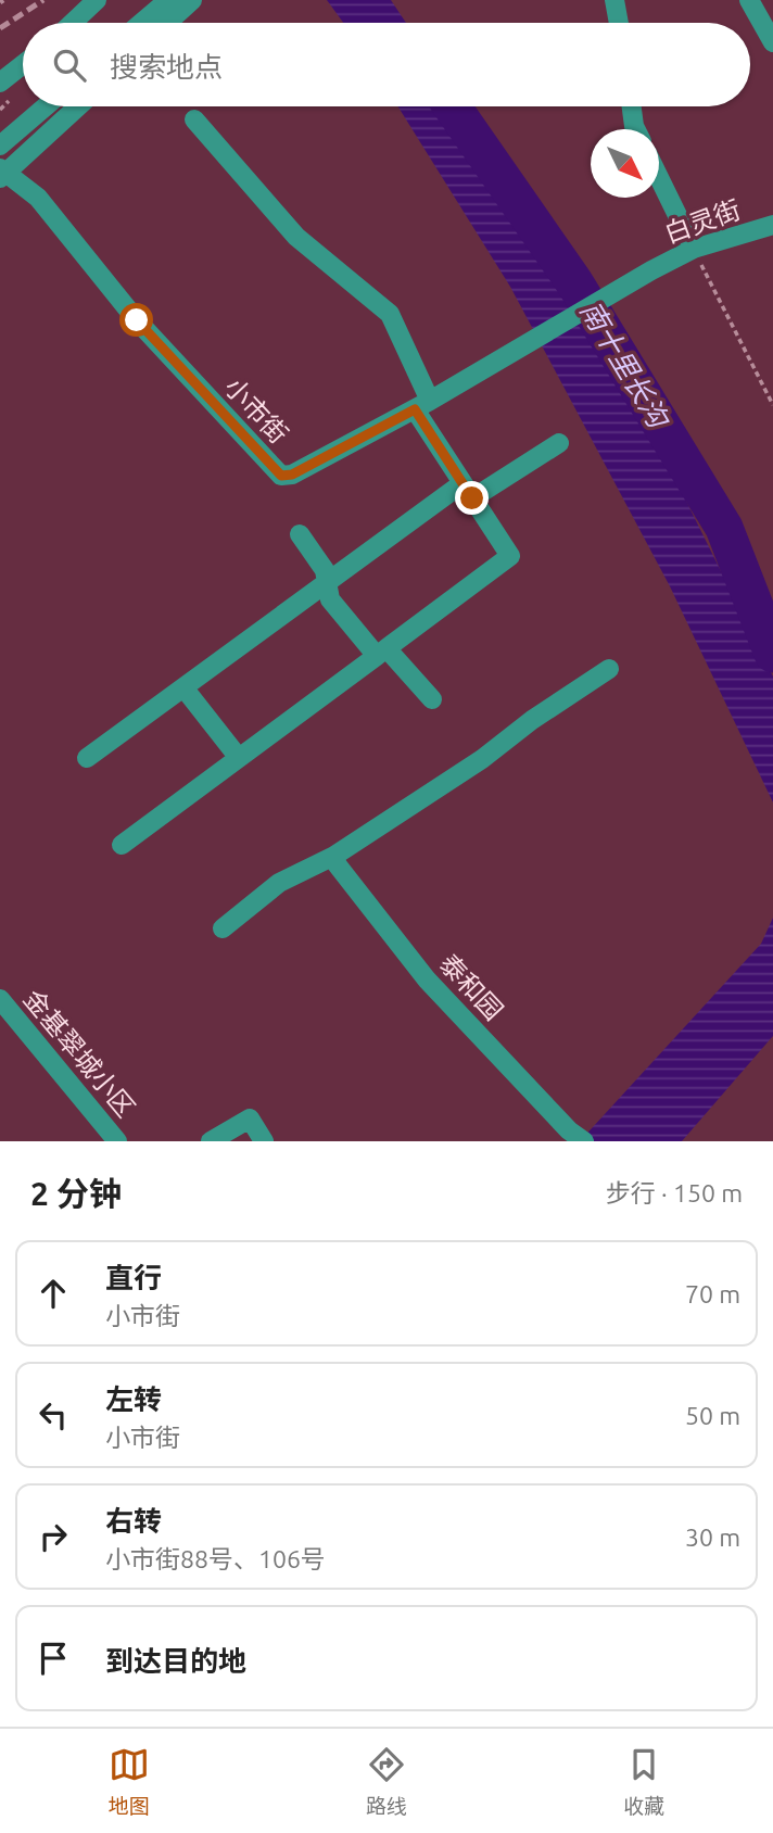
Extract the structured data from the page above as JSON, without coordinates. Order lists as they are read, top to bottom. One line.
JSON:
{"streets":{"street":["白灵街","小市街","泰和园","金基翠城小区"]},"crossings":[["白灵街","小市街"]],"water":["南十里长沟"],"north":"bottom right","page":{"search":"搜索地点","heading":["2 分钟","步行 · 150 m"],"list":[["直行","小市街","70 m"],["左转","小市街","50 m"],["右转","小市街88号、106号","30 m"],"到达目的地"],"nav":["地图","路线","收藏"]}}
